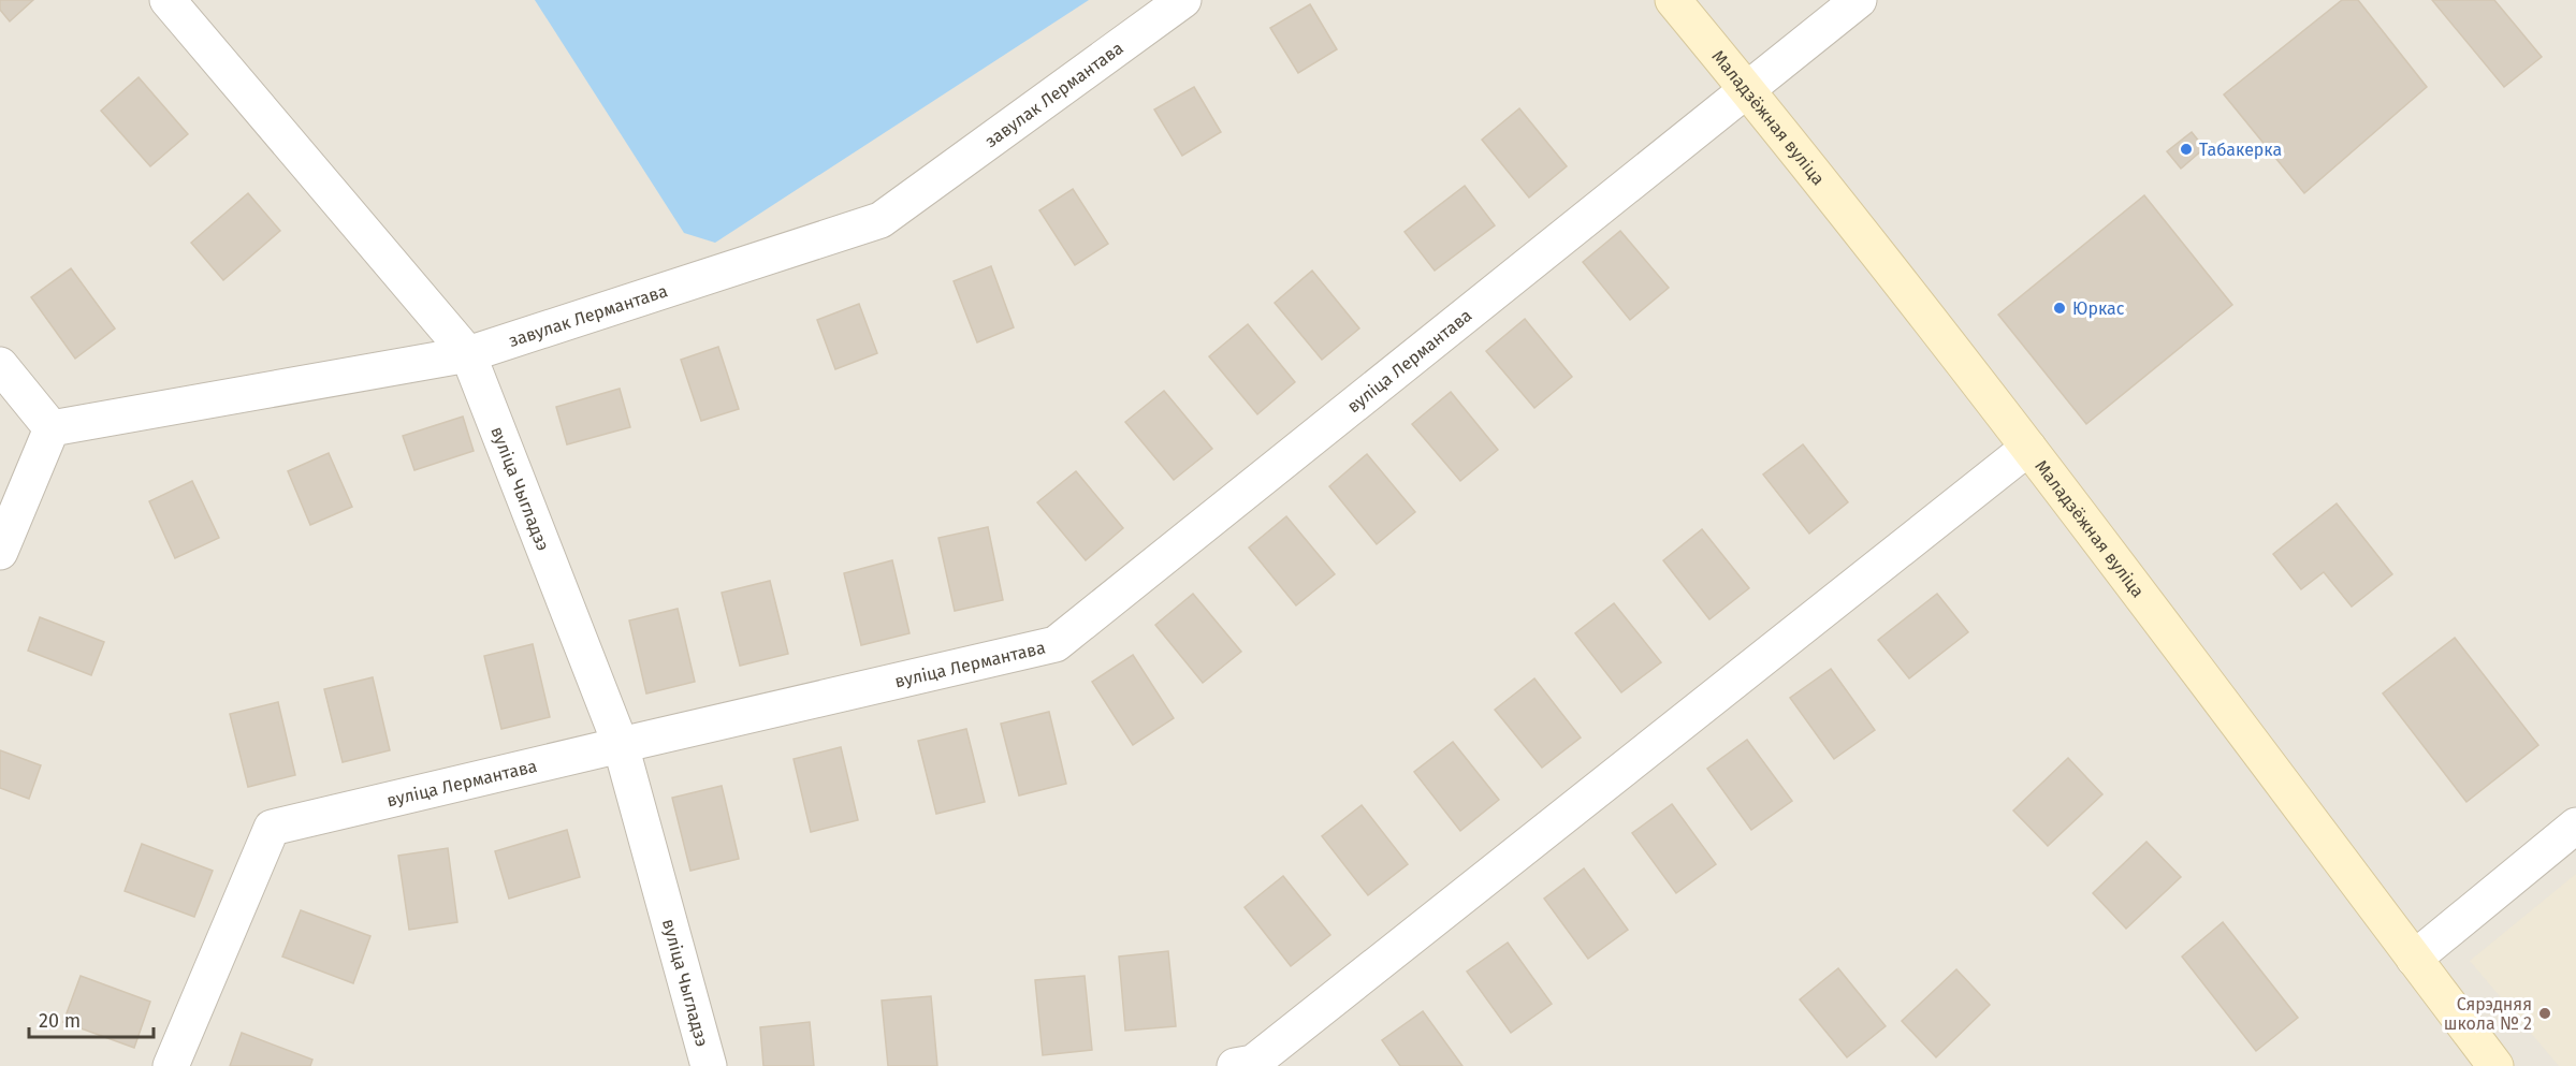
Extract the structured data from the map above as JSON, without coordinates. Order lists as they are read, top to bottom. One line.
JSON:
{"streets":{"street":["завулак Лермантава","Маладзёжная вуліца","вуліца Лермантава","вуліца Чыгладзэ"]},"crossings":[["завулак Лермантава","вуліца Чыгладзэ"],["Маладзёжная вуліца","вуліца Лермантава"],["вуліца Лермантава","вуліца Чыгладзэ"]],"places":["Табакерка","Юркас","Сярэдняя школа № 2"],"scale_bar":"20 m"}
